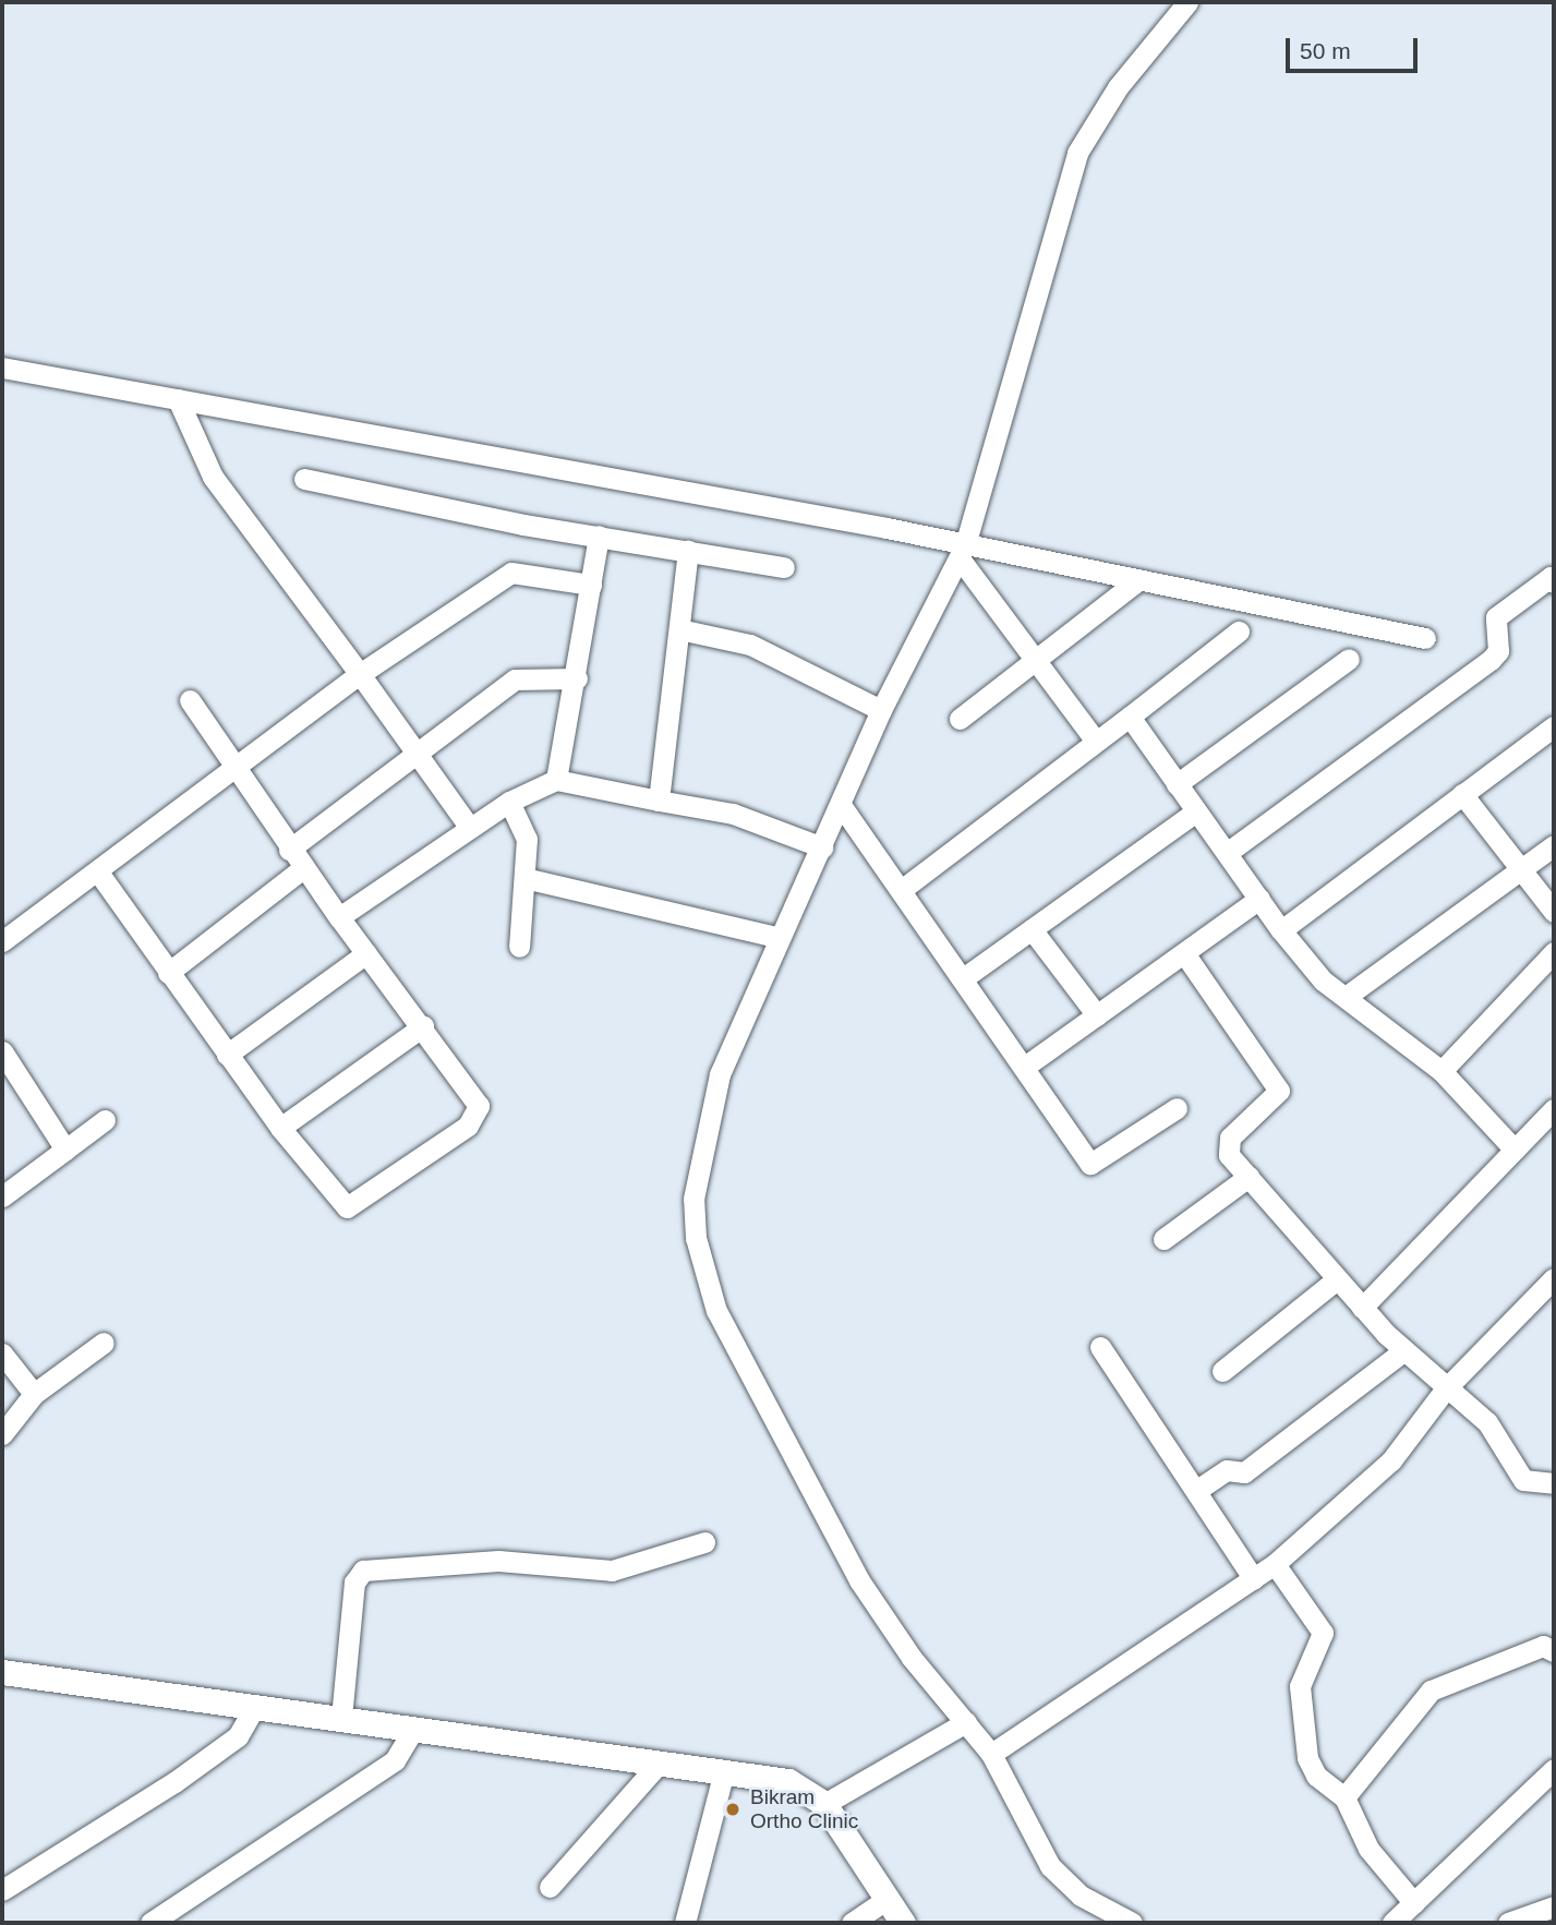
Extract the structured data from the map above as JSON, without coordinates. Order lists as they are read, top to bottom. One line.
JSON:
{"places":["Bikram Ortho Clinic"],"scale_bar":"50 m"}
